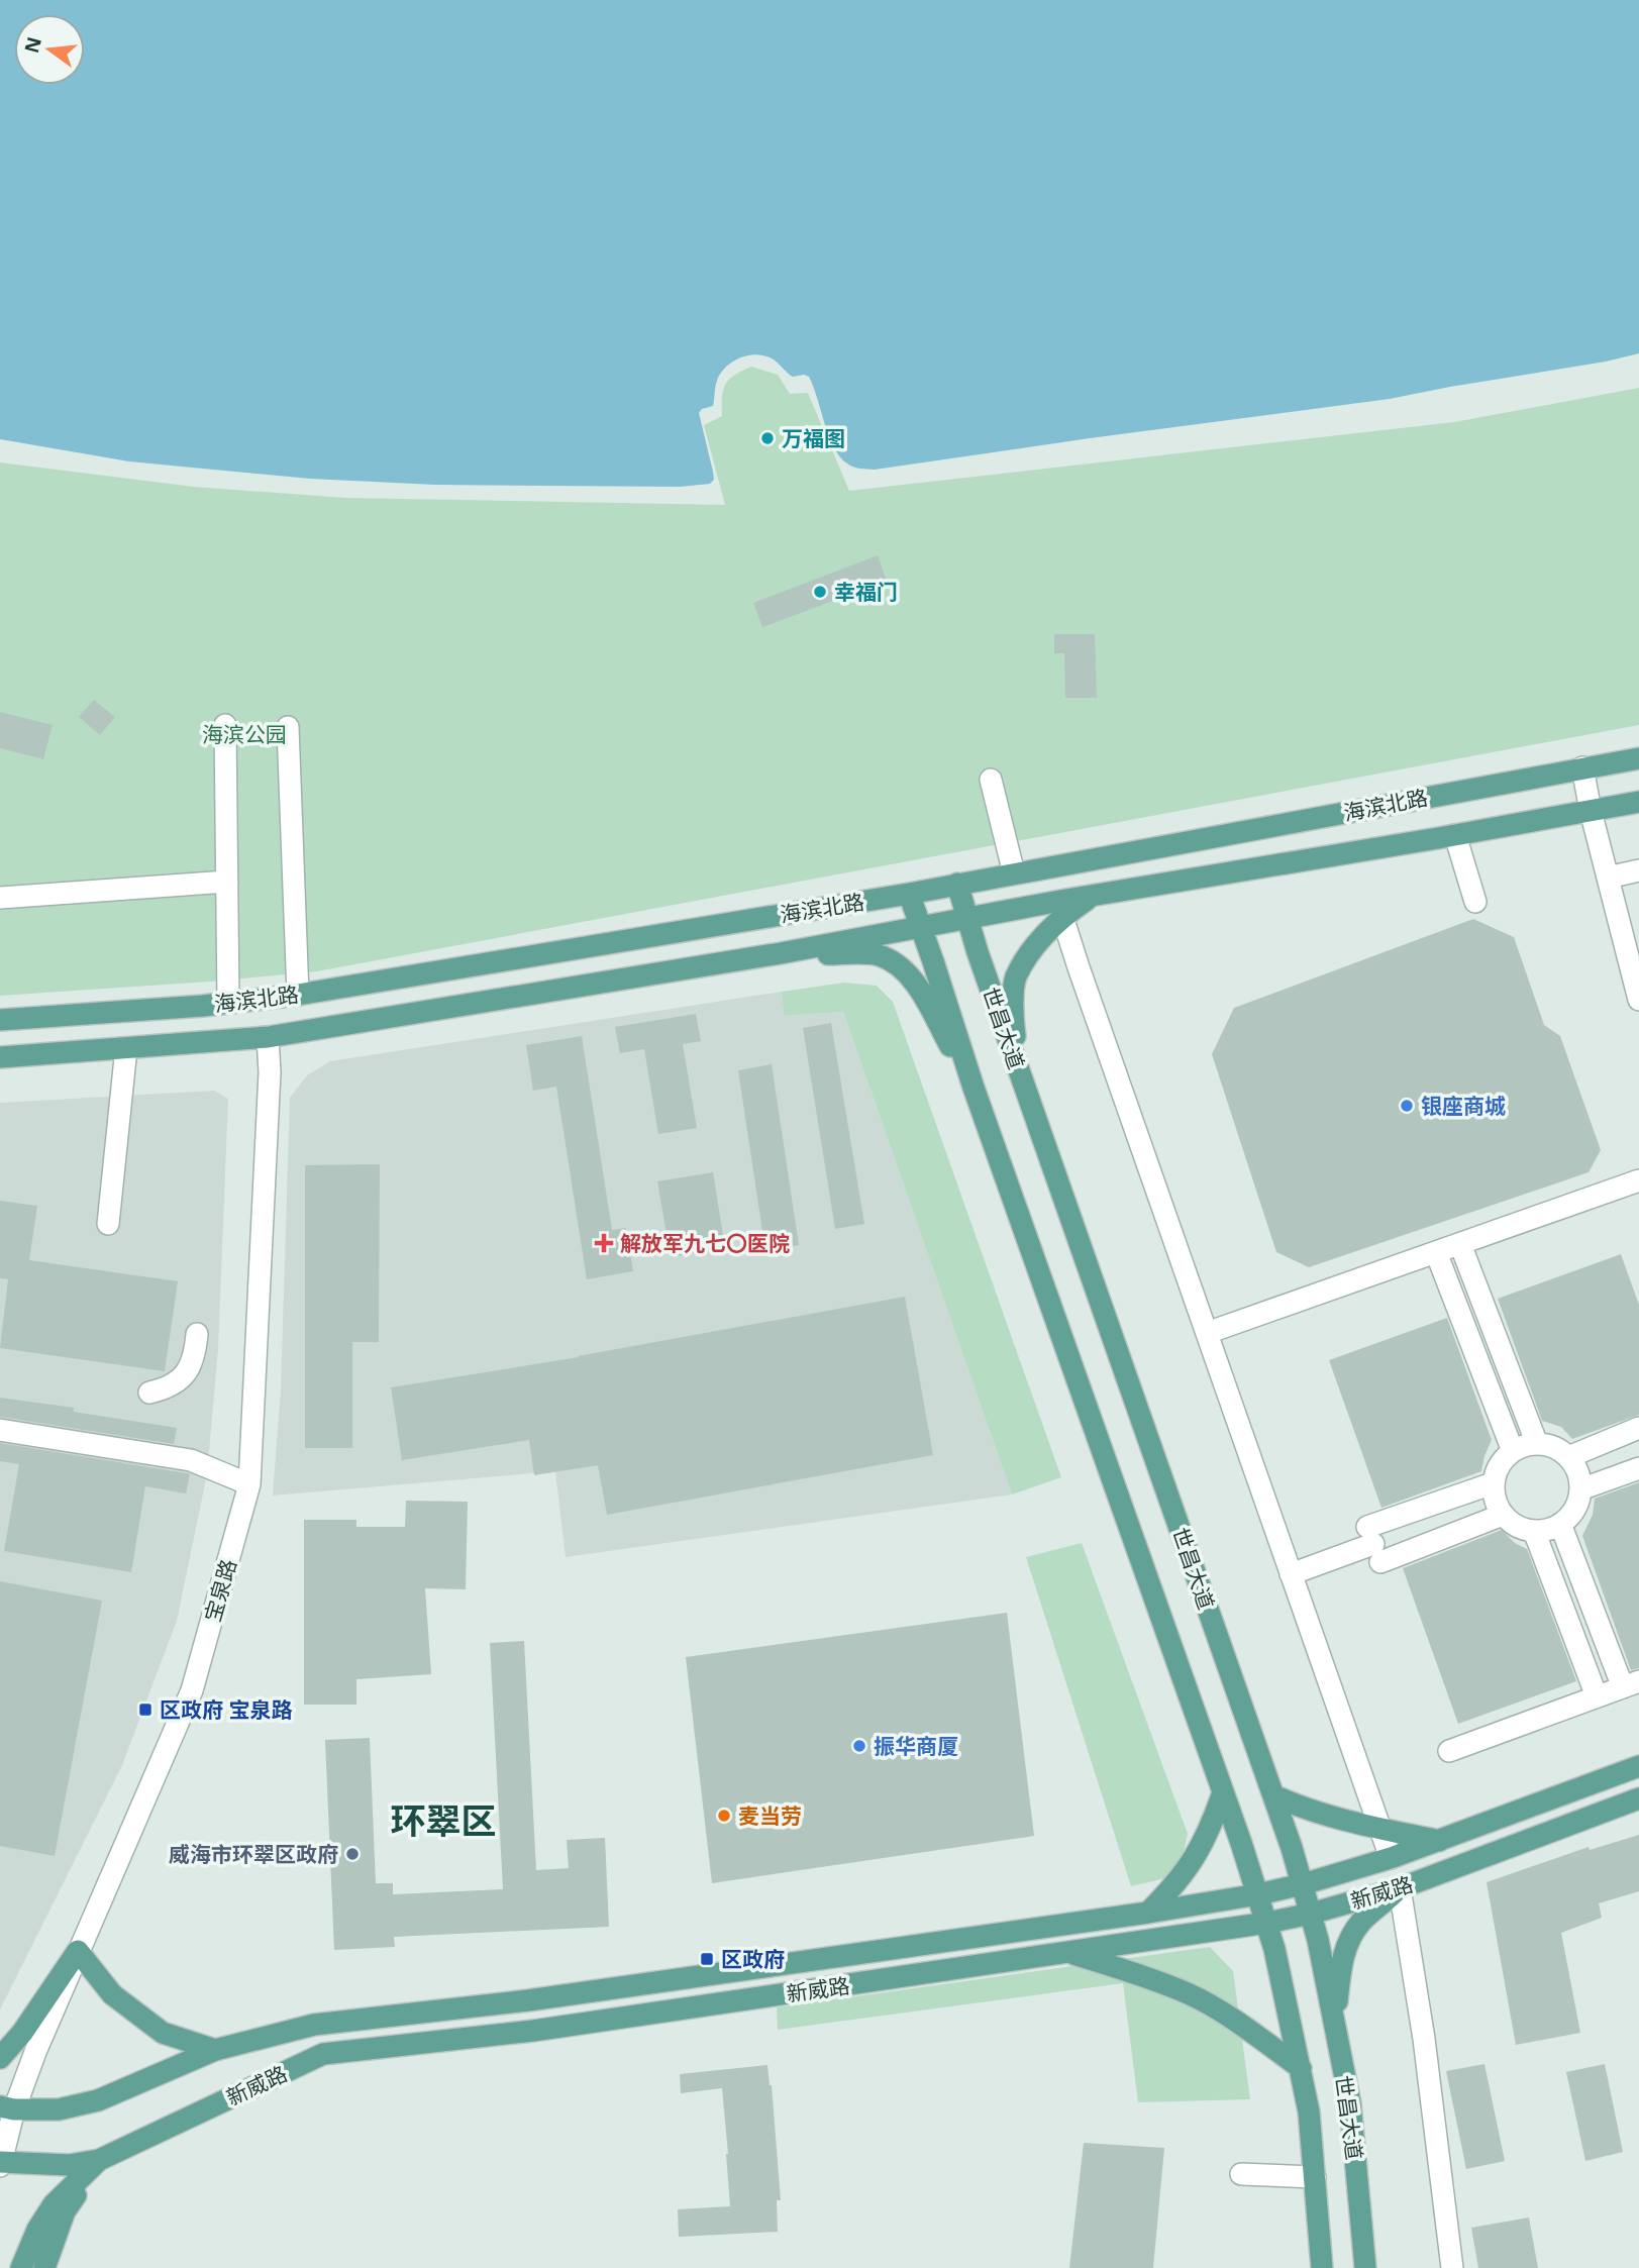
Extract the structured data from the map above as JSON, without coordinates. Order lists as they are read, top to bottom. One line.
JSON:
{"streets":{"main road":["海滨北路","世昌大道","新威路"],"street":["宝泉路"]},"crossings":[["海滨北路","世昌大道"],["海滨北路","宝泉路"],["世昌大道","新威路"],["宝泉路","新威路"]],"districts":["环翠区"],"parks":["海滨公园"],"places":{"other":["万福图","幸福门","银座商城","振华商厦","麦当劳","威海市环翠区政府"],"health":["解放军九七〇医院"],"transit":["区政府 宝泉路","区政府"]},"north":"left"}
